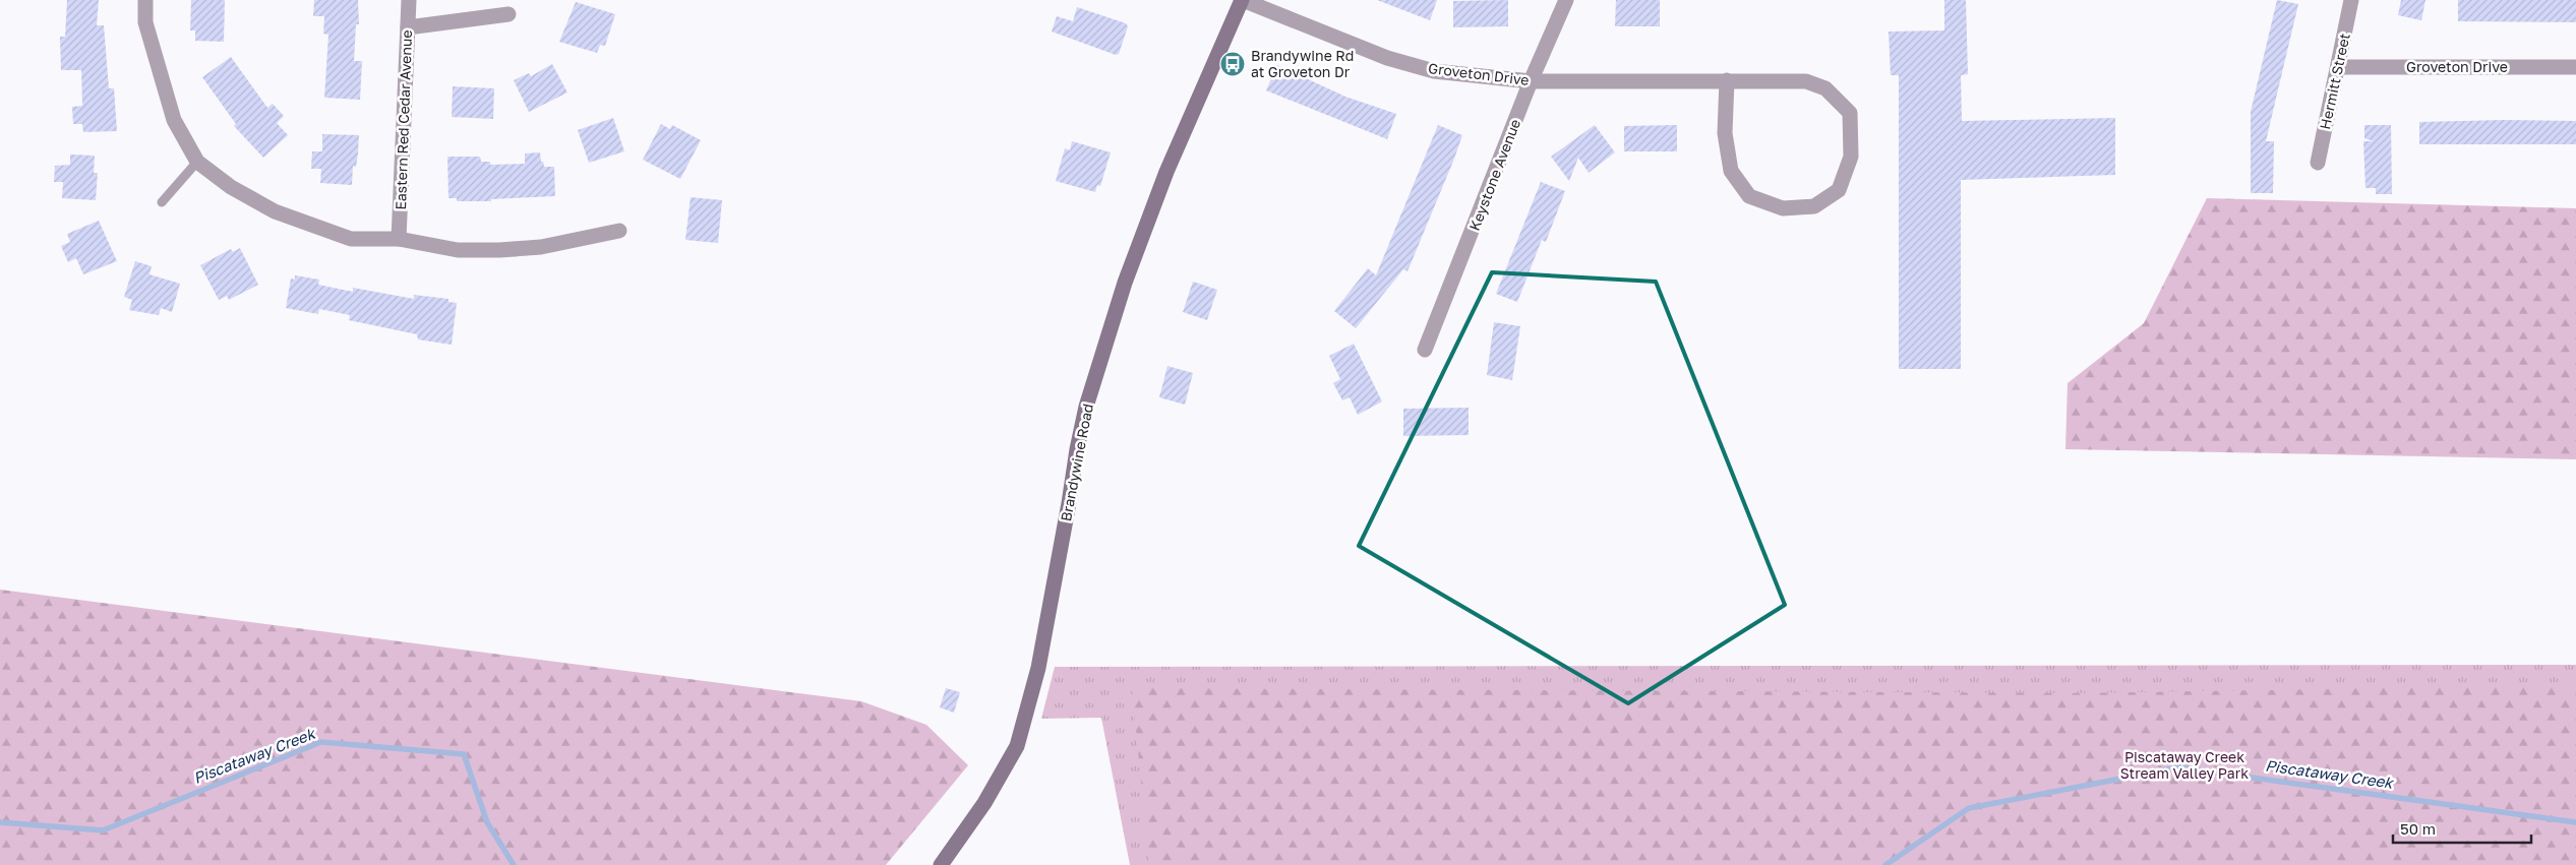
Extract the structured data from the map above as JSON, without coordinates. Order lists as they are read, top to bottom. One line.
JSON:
{"streets":{"main road":["Brandywine Road"],"street":["Groveton Drive","Hermitt Street","Eastern Red Cedar Avenue","Keystone Avenue"]},"crossings":[["Groveton Drive","Hermitt Street"],["Groveton Drive","Keystone Avenue"],["Groveton Drive","Brandywine Road"]],"water":["Piscataway Creek"],"parks":["Piscataway Creek Stream Valley Park"],"places":{"bus stop":["Brandywine Rd at Groveton Dr"]},"scale_bar":"50 m"}
